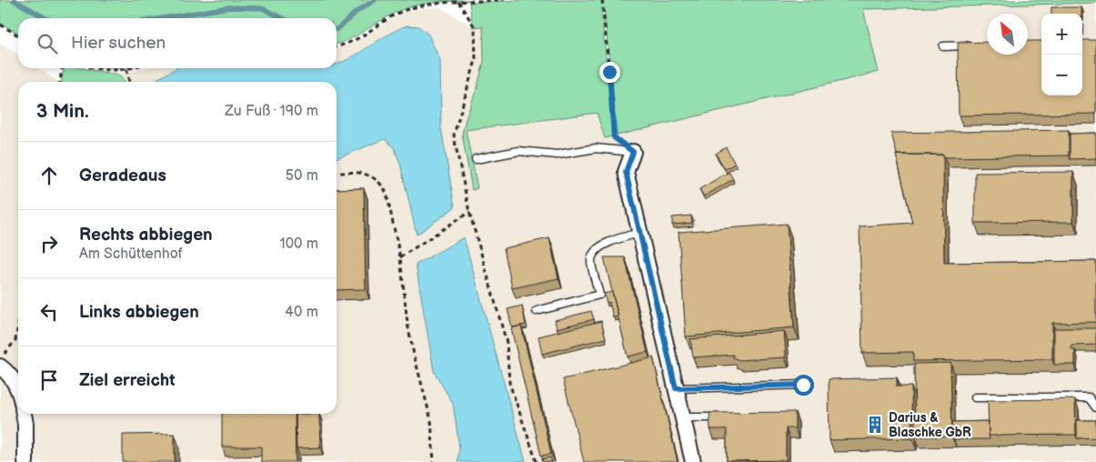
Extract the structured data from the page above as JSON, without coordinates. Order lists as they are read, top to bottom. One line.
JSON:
{"places":{"building":["Darius & Blaschke GbR"]},"north":"top left","page":{"map_buttons":["+","−"],"search":"Hier suchen","heading":["3 Min.","Zu Fuß · 190 m"],"list":[["Geradeaus","50 m"],["Rechts abbiegen","Am Schüttenhof","100 m"],["Links abbiegen","40 m"],"Ziel erreicht"]}}
